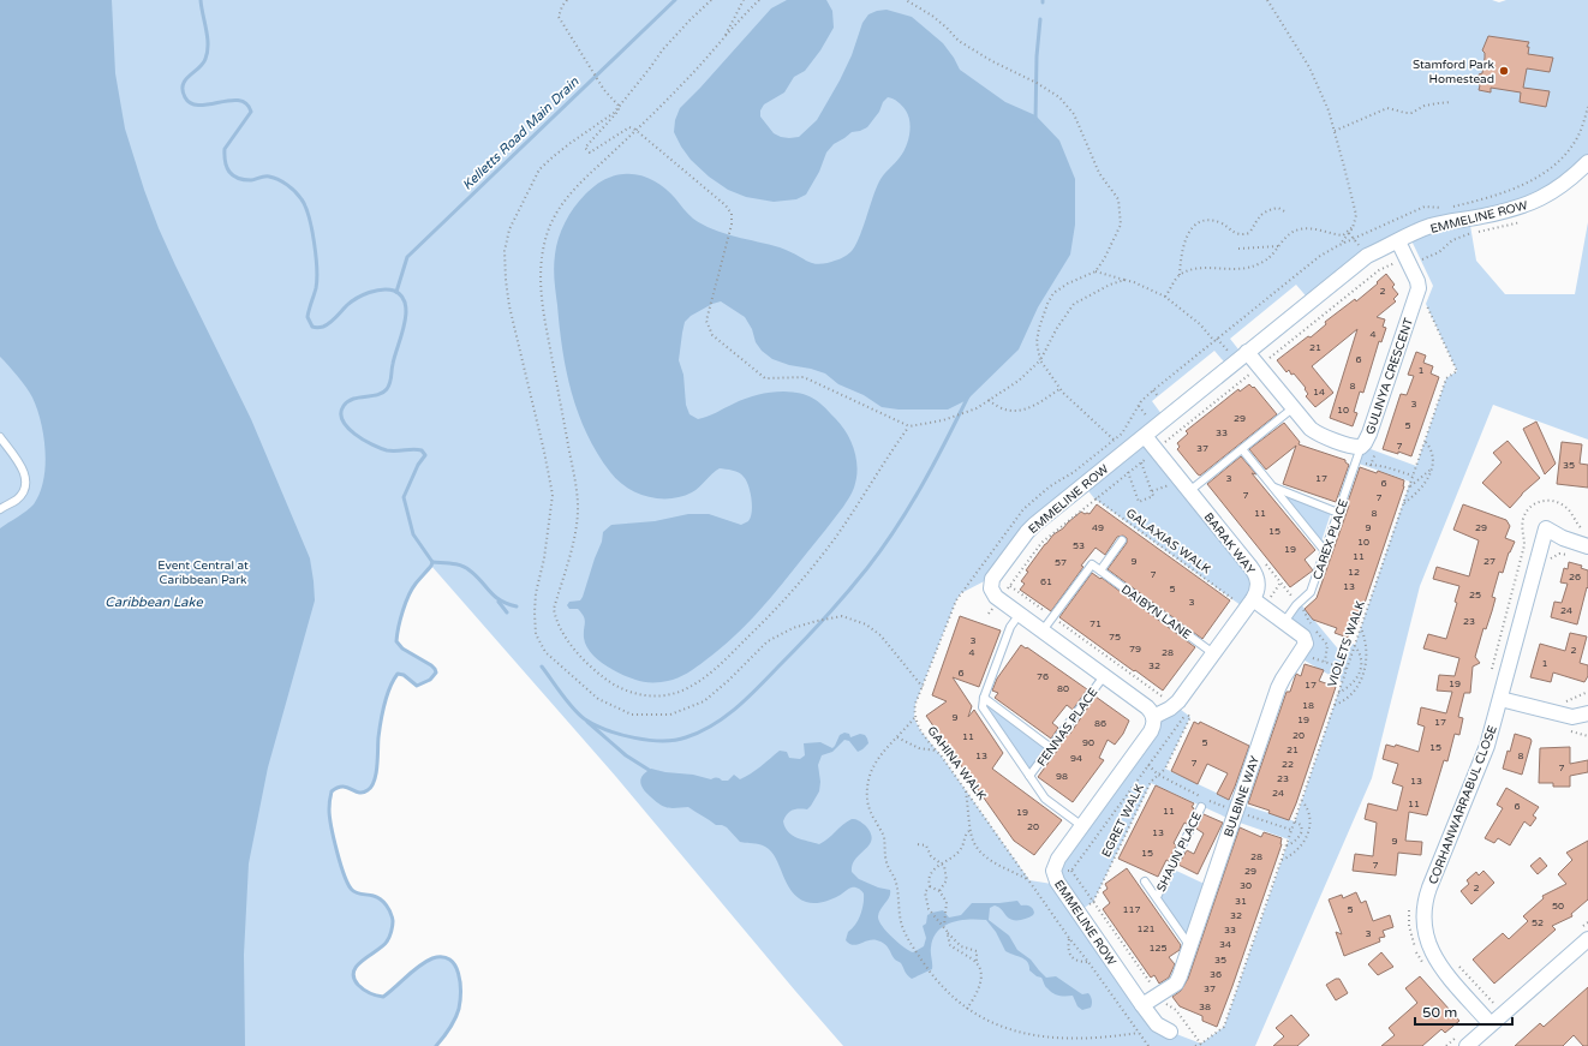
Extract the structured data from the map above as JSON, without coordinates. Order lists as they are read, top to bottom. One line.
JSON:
{"streets":{"street":["EMMELINE ROW","GULINYA CRESCENT","BARAK WAY","BULBINE WAY","CORHANWARRABUL CLOSE"],"lane":["CAREX PLACE","DAIBYN LANE","FENNAS PLACE","SHAUN PLACE"],"path":["GALAXIAS WALK","VIOLETS WALK","GAHINA WALK","EGRET WALK"]},"crossings":[["EMMELINE ROW","GULINYA CRESCENT"],["EMMELINE ROW","BARAK WAY"],["EMMELINE ROW","FENNAS PLACE"],["EMMELINE ROW","BULBINE WAY"],["GULINYA CRESCENT","CAREX PLACE"],["CAREX PLACE","BULBINE WAY"],["BARAK WAY","BULBINE WAY"],["BULBINE WAY","SHAUN PLACE"]],"water":["Kelletts Road Main Drain","Caribbean Lake"],"parks":["Event Central at Caribbean Park"],"places":["Stamford Park Homestead"],"house_numbers":["2","4","21","6","1","8","14","3","10","29","5","33","7","37","35","3","17","6","7","7","11","8","49","9","29","15","10","53","19","11","9","27","57","12","7","26","61","13","5","25","3","24","23","71","75","3","79","2","4","28","1","32","6","76","19","17","80","18","9","19","17","86","20","11","90","5","15","21","13","8","94","7","22","7","98","23","13","24","11","6","11","19","20","13","9","15","28","7","29","30","2","31","50","117","5","32","52","121","33","3","34","125","35","36","37","38"],"scale_bar":"50 m"}
